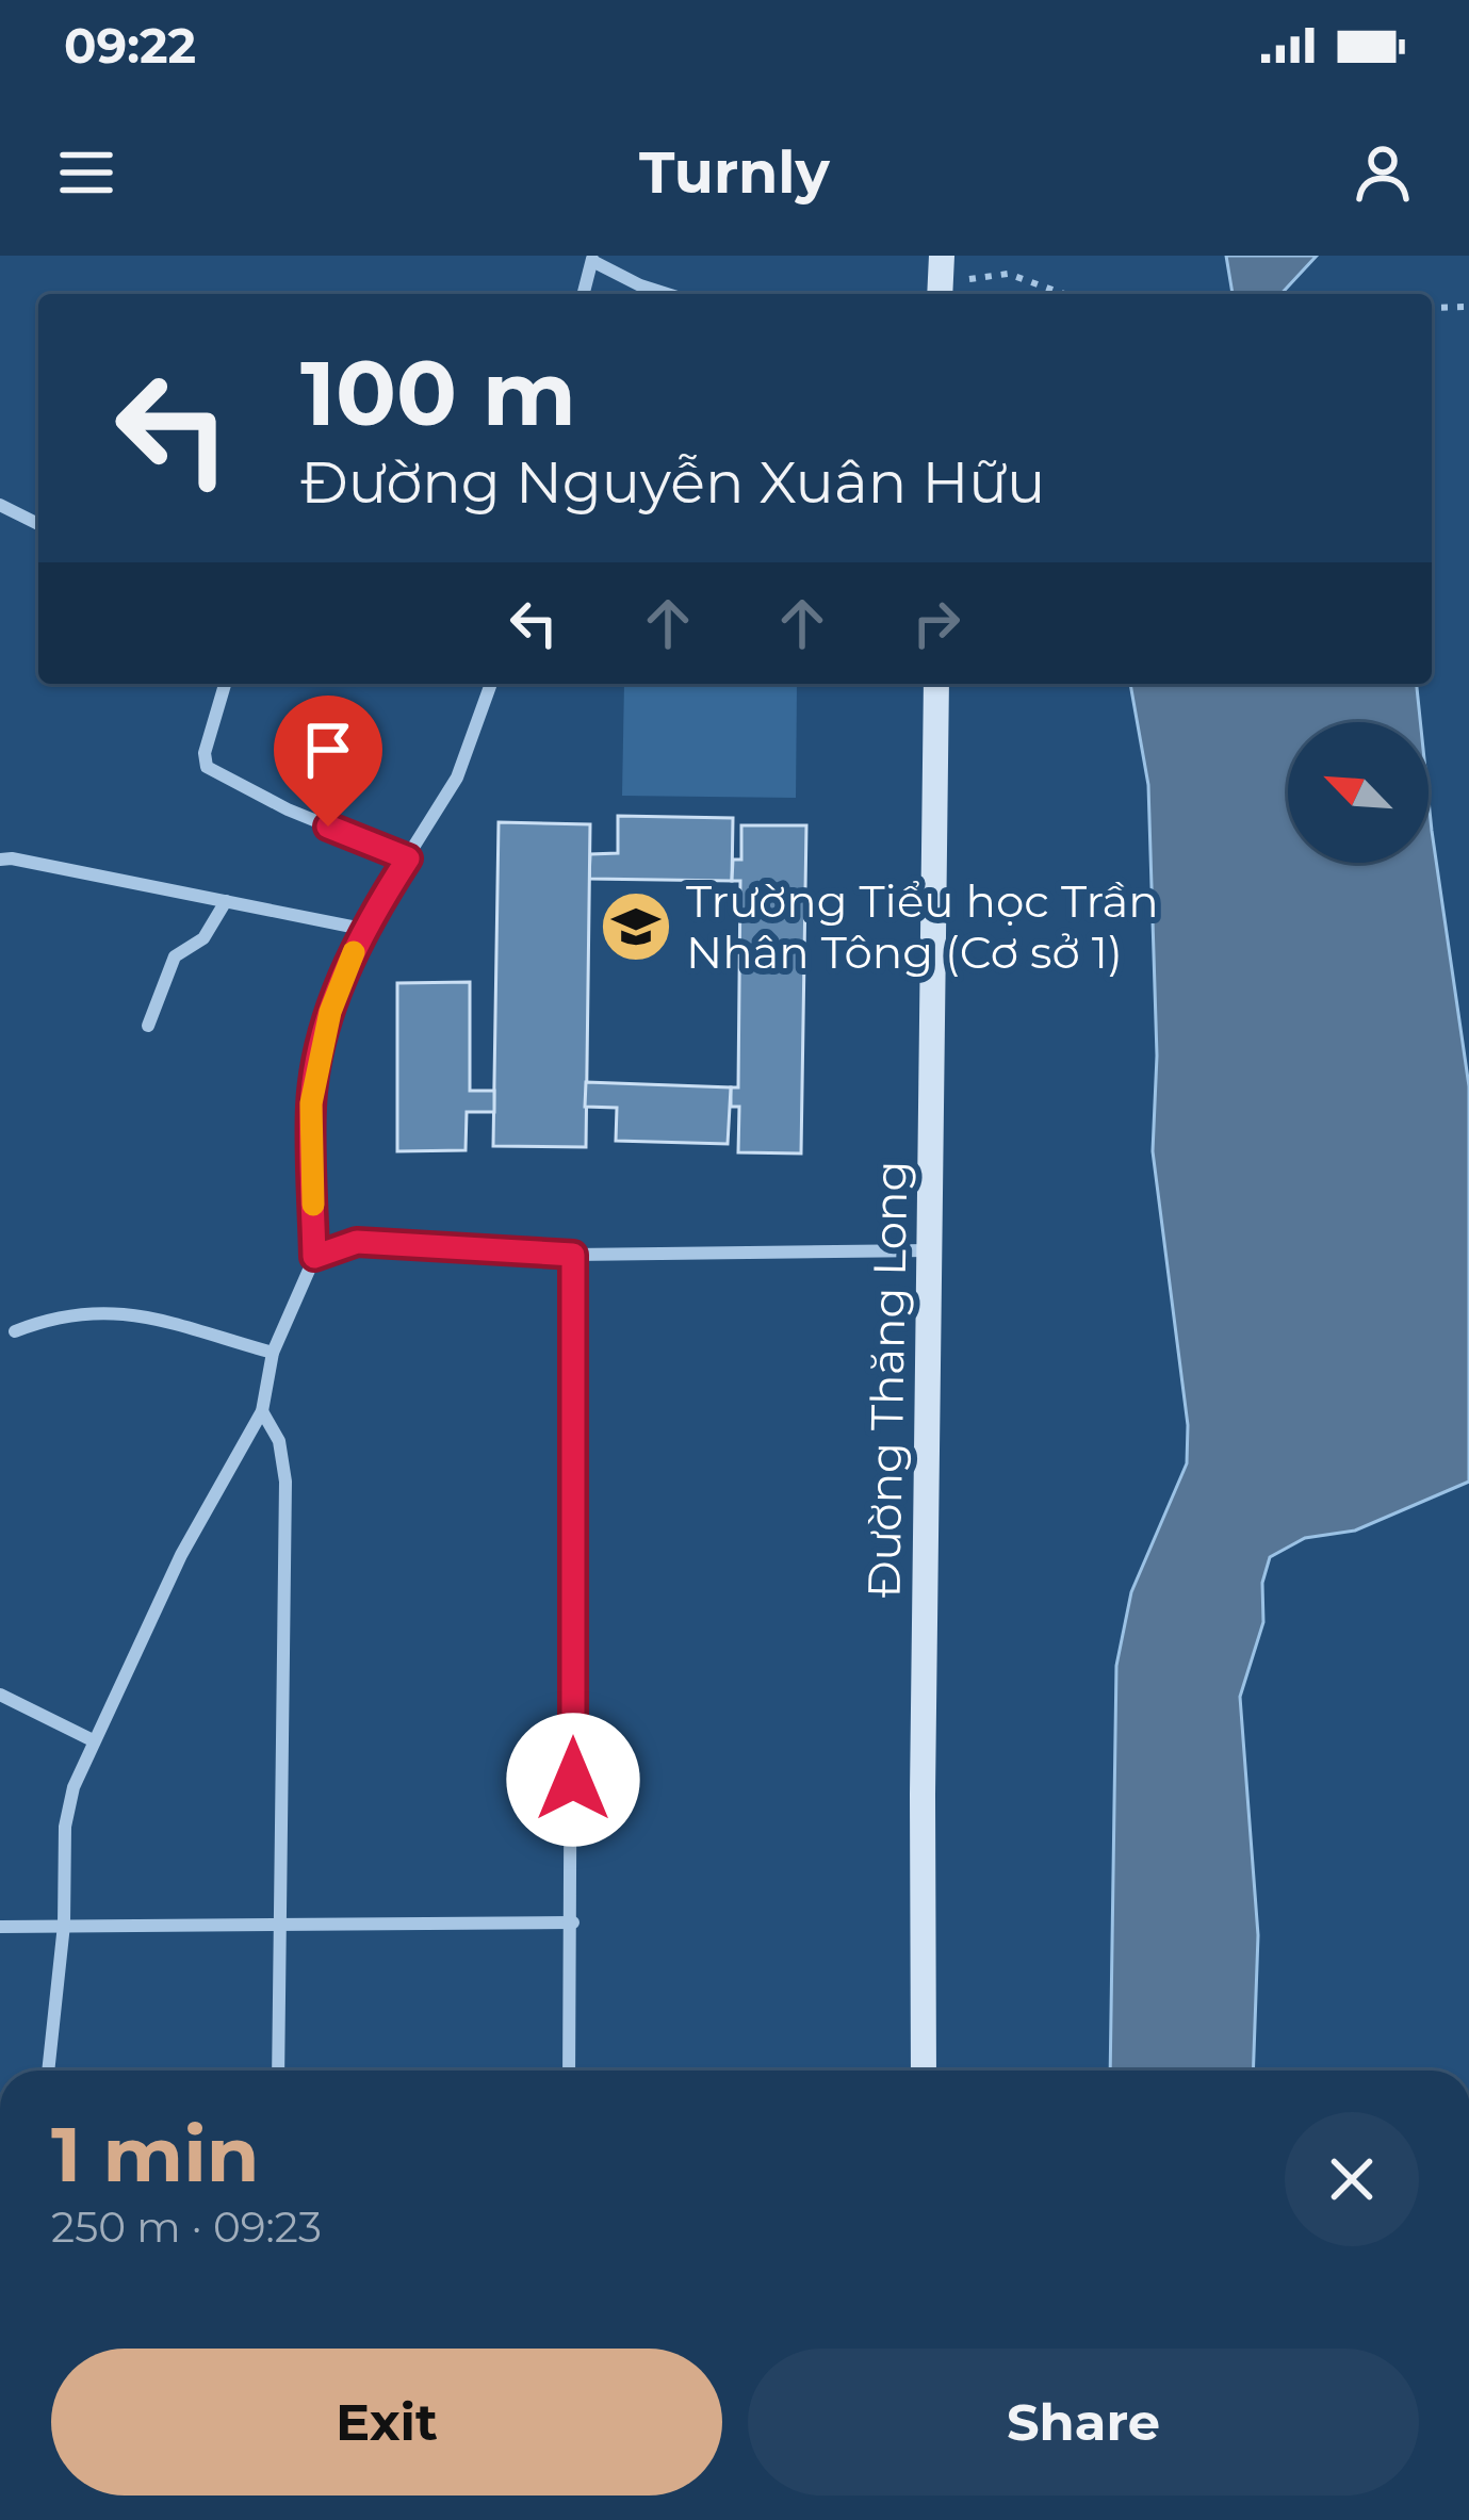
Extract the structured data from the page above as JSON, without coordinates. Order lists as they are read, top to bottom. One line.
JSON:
{"streets":{"street":["Đường Thăng Long"]},"places":{"school or university":["Trường Tiểu học Trần Nhân Tông (Cơ sở 1)"]},"north":"top left","page":{"status":"09:22","header":"Turnly","turn":["100 m","Đường Nguyễn Xuân Hữu"],"heading":["1 min","250 m · 09:23"],"buttons":["Exit","Share"]}}
